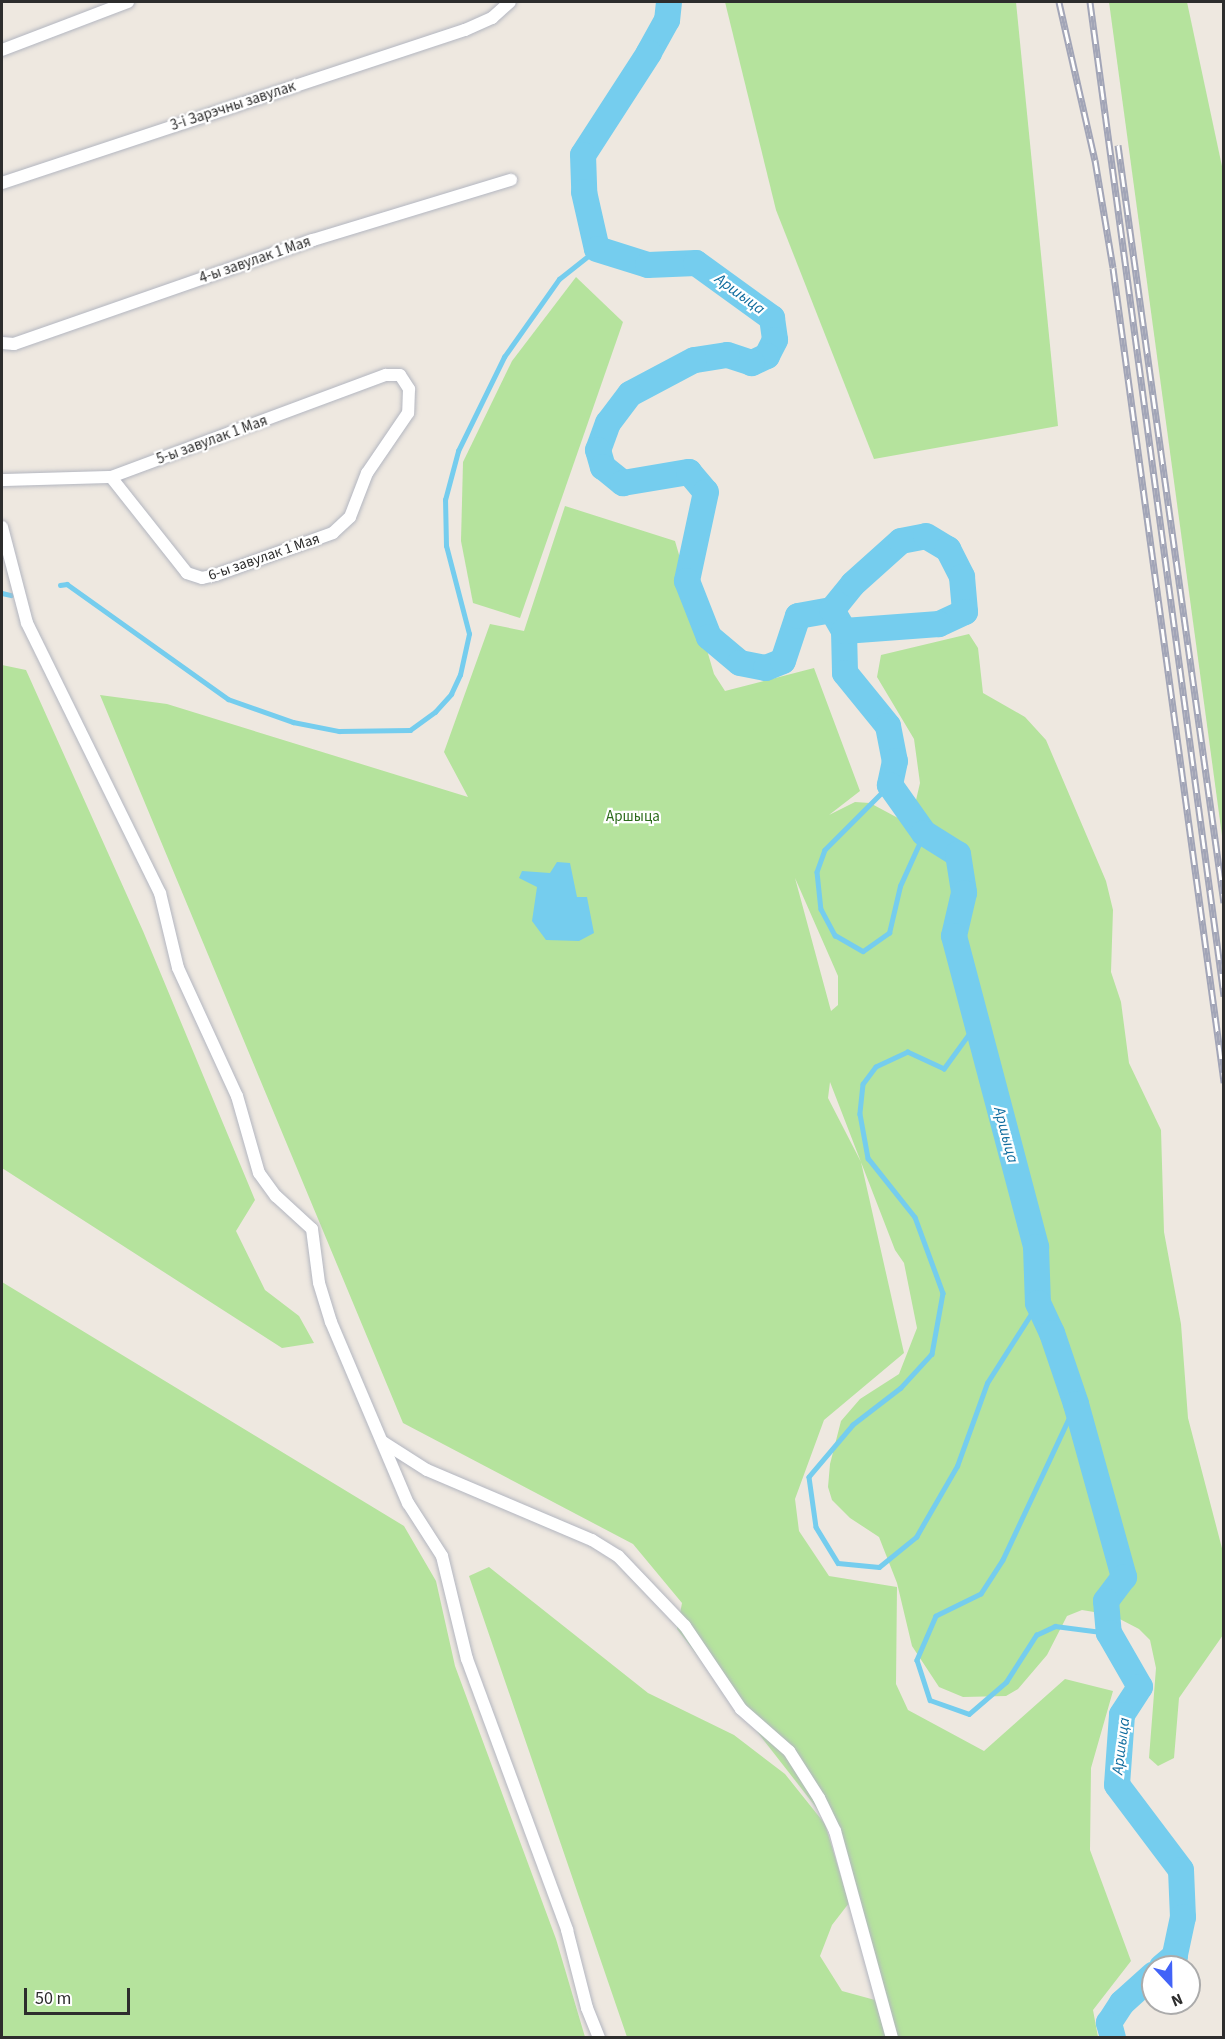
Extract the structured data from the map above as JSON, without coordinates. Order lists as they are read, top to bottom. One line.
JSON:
{"streets":{"street":["3-і Зарэчны завулак","4-ы завулак 1 Мая","5-ы завулак 1 Мая","6-ы завулак 1 Мая"]},"crossings":[["5-ы завулак 1 Мая","6-ы завулак 1 Мая"]],"water":["Аршыца"],"parks":["Аршыца"],"scale_bar":"50 m","north":"bottom"}
